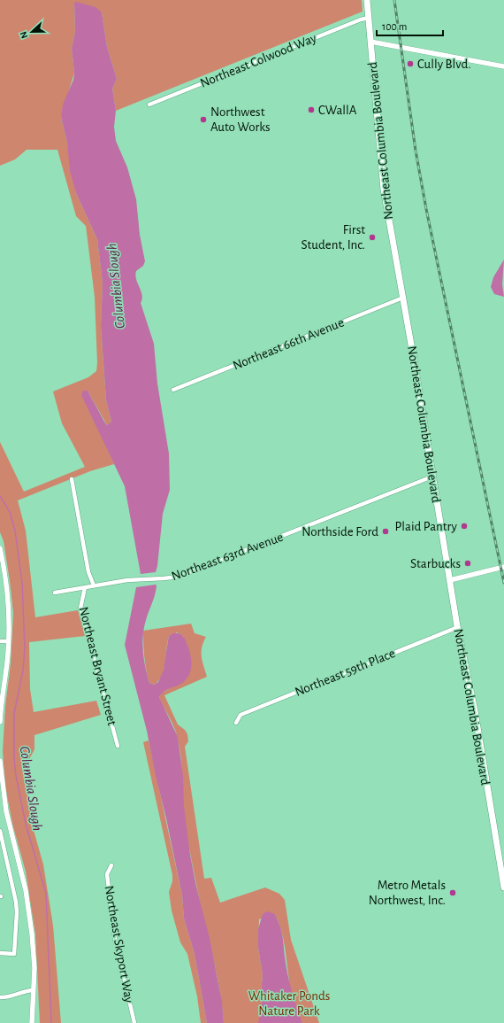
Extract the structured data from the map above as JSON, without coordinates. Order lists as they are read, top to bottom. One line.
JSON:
{"streets":{"main road":["Northeast Columbia Boulevard"],"street":["Northeast Colwood Way","Northeast 66th Avenue","Northeast 63rd Avenue","Northeast Bryant Street","Northeast 59th Place","Northeast Skyport Way"]},"crossings":[["Northeast Colwood Way","Northeast Columbia Boulevard"],["Northeast Columbia Boulevard","Northeast 66th Avenue"],["Northeast Columbia Boulevard","Northeast 63rd Avenue"],["Northeast Columbia Boulevard","Northeast 59th Place"],["Northeast 63rd Avenue","Northeast Bryant Street"]],"water":["Columbia Slough"],"parks":["Whitaker Ponds Nature Park"],"places":["Cully Blvd.","CWallA","Northwest Auto Works","First Student, Inc.","Plaid Pantry","Northside Ford","Starbucks","Metro Metals Northwest, Inc."],"scale_bar":"100 m","north":"left"}
